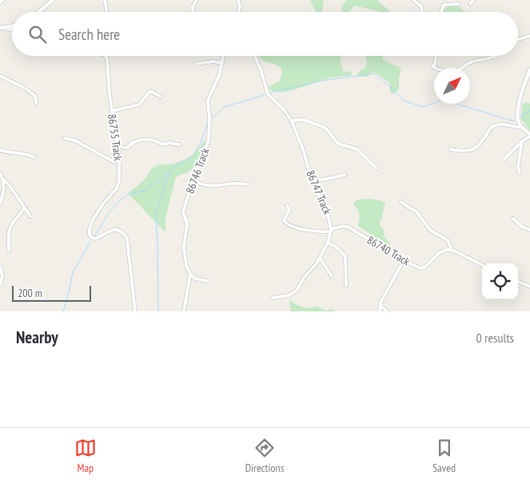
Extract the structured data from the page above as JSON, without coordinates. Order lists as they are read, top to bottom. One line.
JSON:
{"streets":{"street":["86755 Track","86746 Track","86747 Track","86740 Track"]},"crossings":[["86747 Track","86740 Track"]],"scale_bar":"200 m","north":"top right","page":{"search":"Search here","scale":"200 m","heading":["Nearby","0 results"],"nav":["Map","Directions","Saved"]}}
